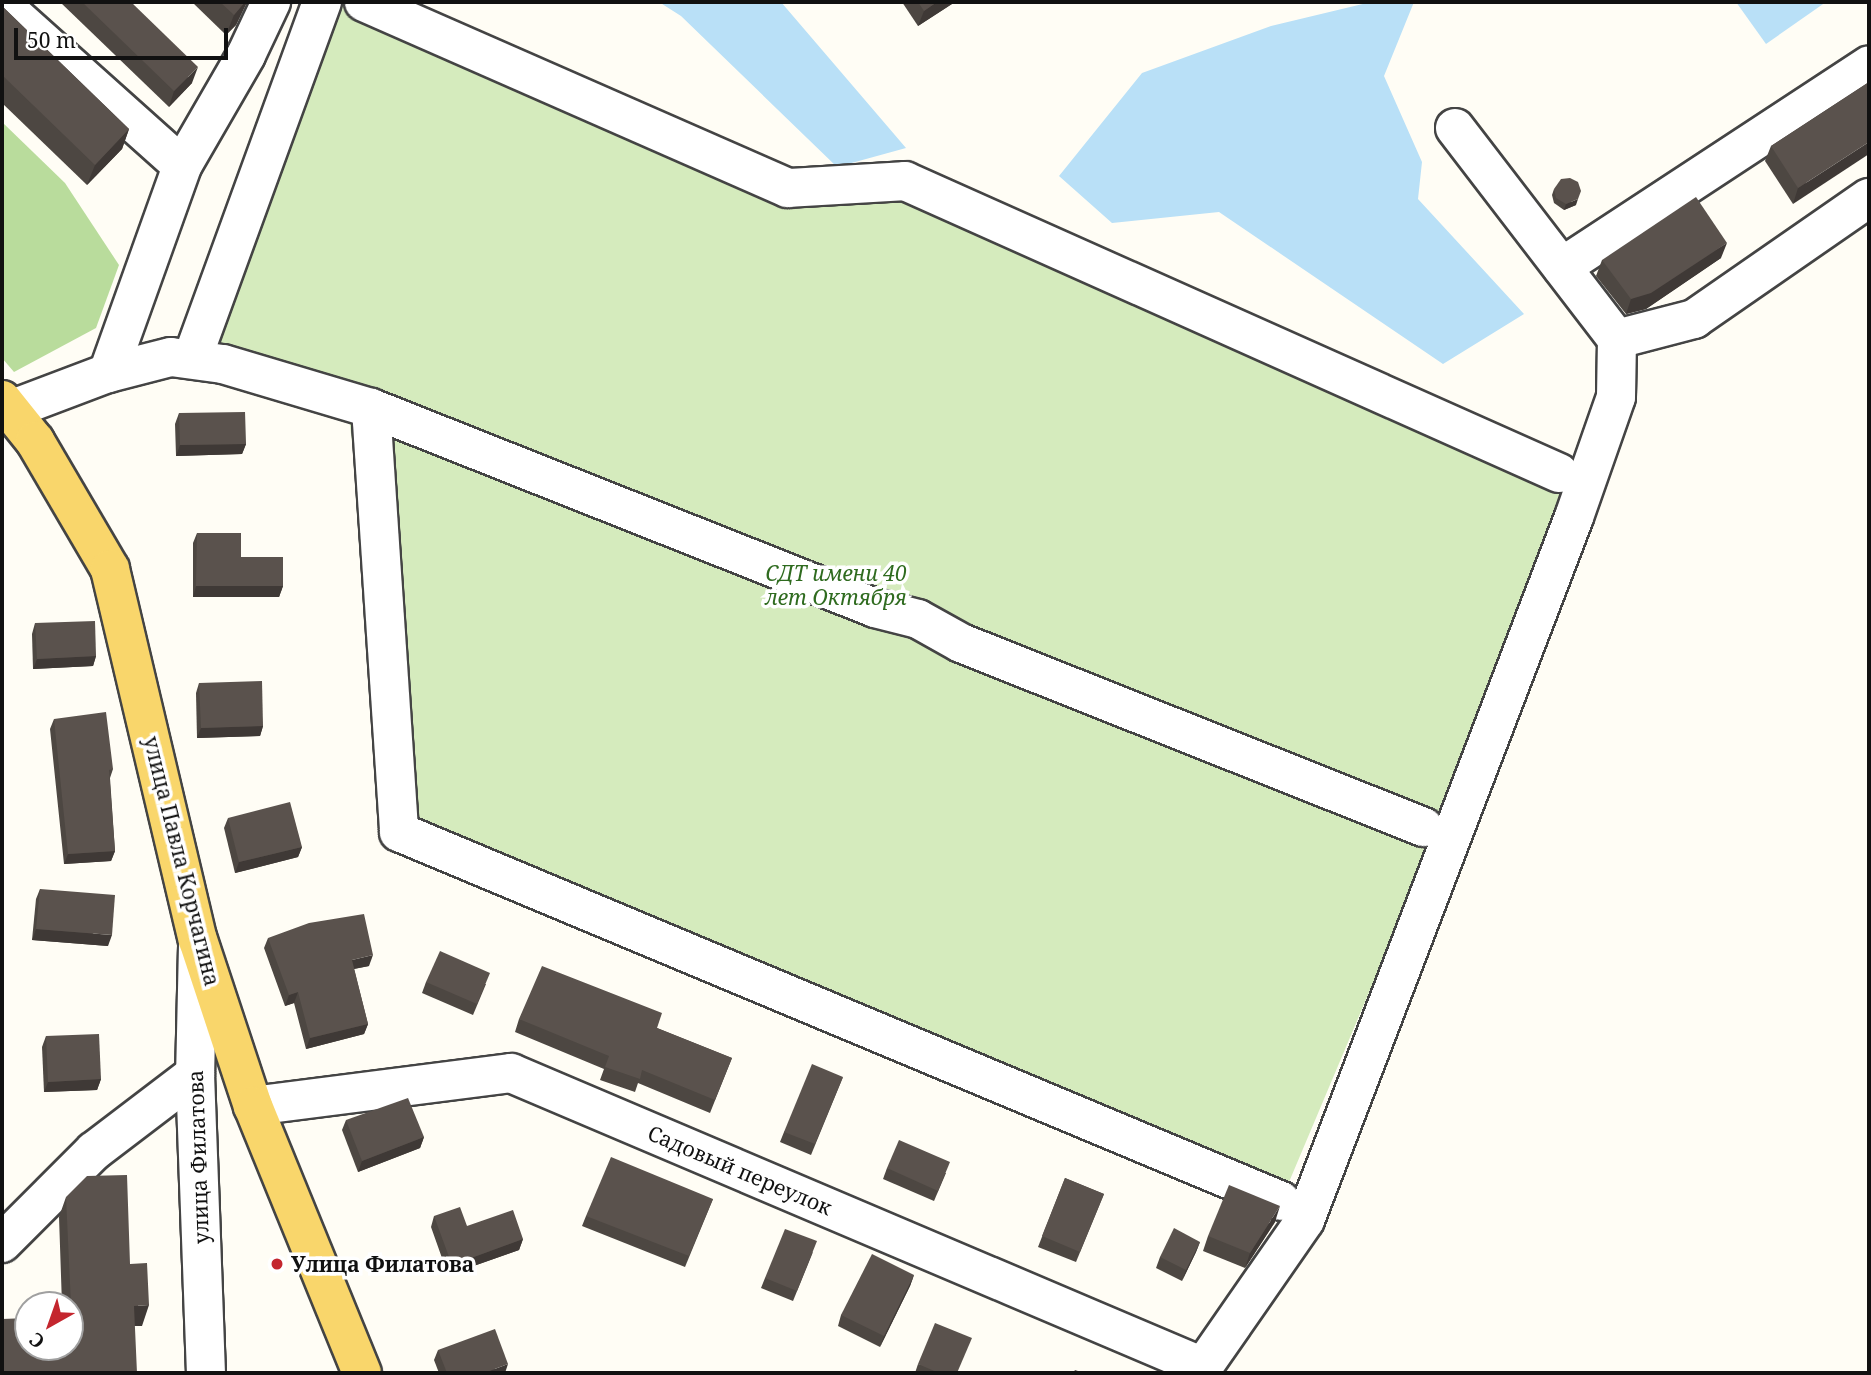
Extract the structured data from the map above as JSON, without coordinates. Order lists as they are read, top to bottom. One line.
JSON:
{"streets":{"main road":["улица Павла Корчагина"],"street":["улица Филатова","Садовый переулок"]},"crossings":[["улица Павла Корчагина","улица Филатова"],["улица Павла Корчагина","Садовый переулок"],["улица Филатова","Садовый переулок"]],"parks":["СДТ имени 40 лет Октября"],"places":["Улица Филатова"],"scale_bar":"50 m","north":"bottom left"}
